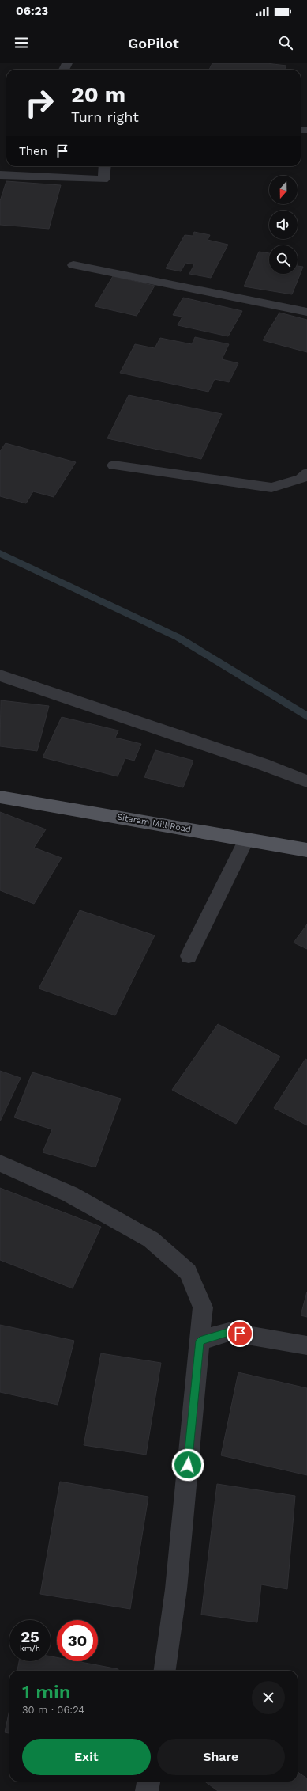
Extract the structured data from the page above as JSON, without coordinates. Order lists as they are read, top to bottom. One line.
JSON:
{"streets":{"main road":["Sitaram Mill Road"]},"north":"bottom","page":{"status":"06:23","header":"GoPilot","turn":["20 m","Turn right"],"then":"Then","speed":"25 km/h","limit":"30","heading":["1 min","30 m · 06:24"],"buttons":["Exit","Share"]}}
